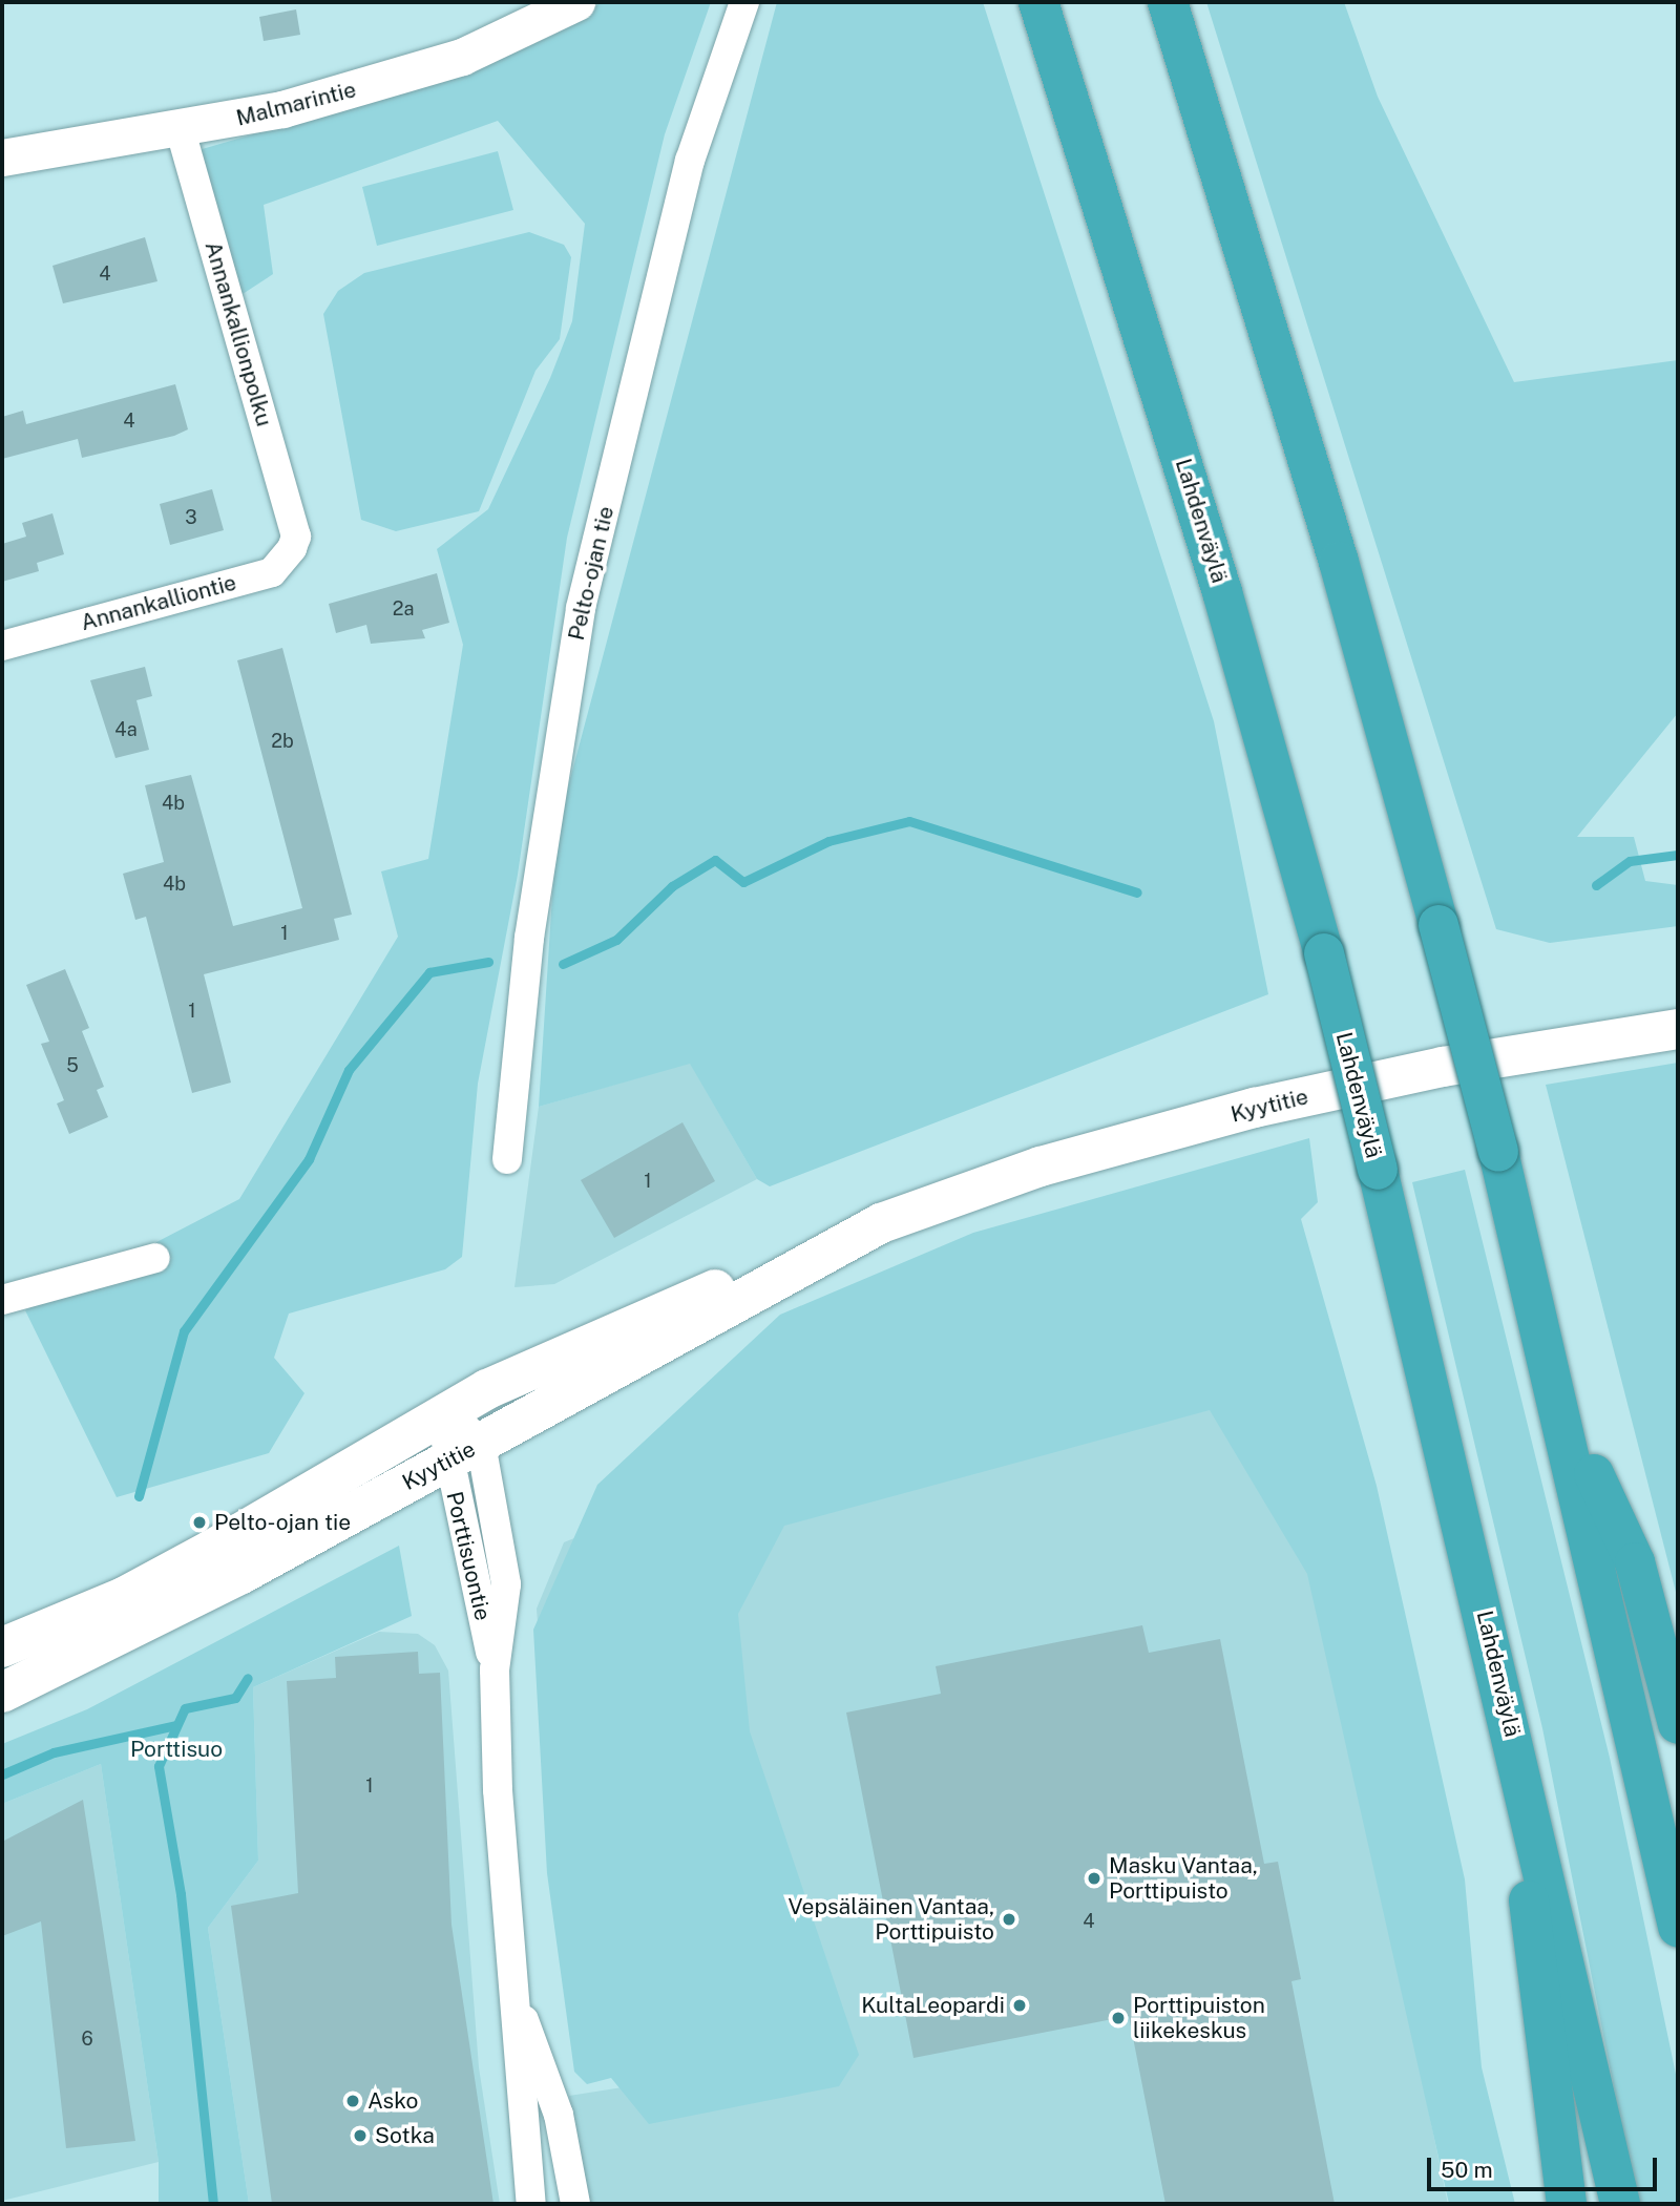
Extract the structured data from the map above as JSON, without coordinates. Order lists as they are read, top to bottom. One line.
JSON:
{"streets":{"highway":["Lahdenväylä"],"main road":["Kyytitie"],"street":["Malmarintie","Annankallionpolku","Pelto-ojan tie","Annankalliontie","Porttisuontie"]},"crossings":[["Malmarintie","Annankallionpolku"],["Annankallionpolku","Annankalliontie"],["Kyytitie","Porttisuontie"]],"parks":["Porttisuo"],"places":["Pelto-ojan tie","Masku Vantaa, Porttipuisto","Vepsäläinen Vantaa, Porttipuisto","KultaLeopardi","Porttipuiston liikekeskus","Asko","Sotka"],"house_numbers":["4","4","3","2a","4a","2b","4b","4b","1","1","5","1","1","4","6"],"scale_bar":"50 m"}
